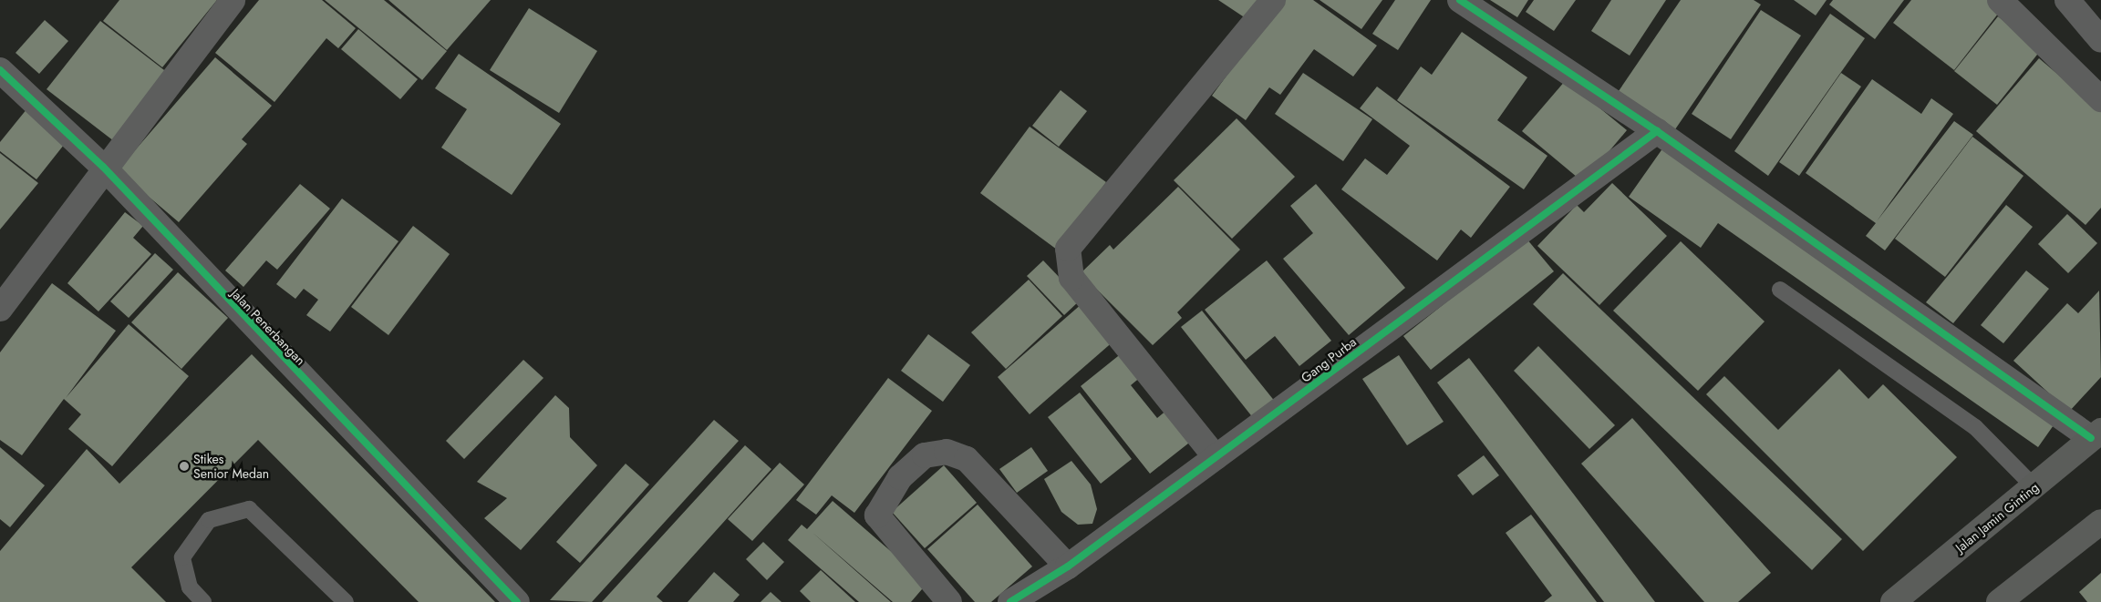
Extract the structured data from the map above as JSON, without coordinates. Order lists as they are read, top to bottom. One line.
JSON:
{"streets":{"highway":["Jalan Jamin Ginting"],"street":["Jalan Penerbangan","Gang Purba"]},"places":["Stikes Senior Medan"]}
